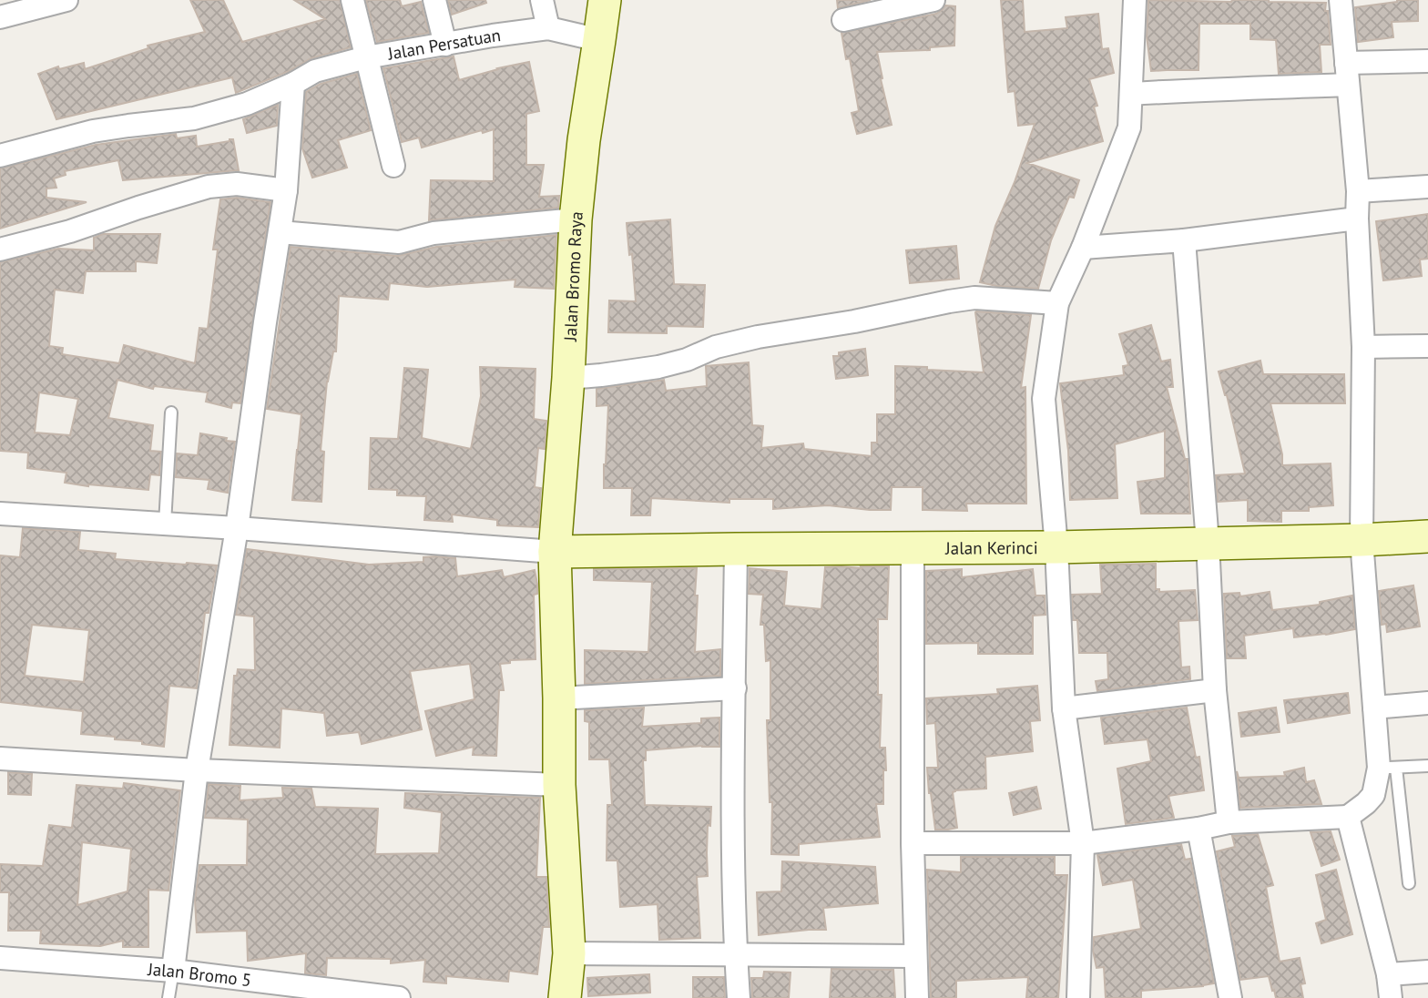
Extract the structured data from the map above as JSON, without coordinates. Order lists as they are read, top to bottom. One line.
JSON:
{"streets":{"main road":["Jalan Bromo Raya","Jalan Kerinci"],"street":["Jalan Persatuan","Jalan Bromo 5"]},"crossings":[["Jalan Persatuan","Jalan Bromo Raya"],["Jalan Bromo Raya","Jalan Kerinci"]]}
